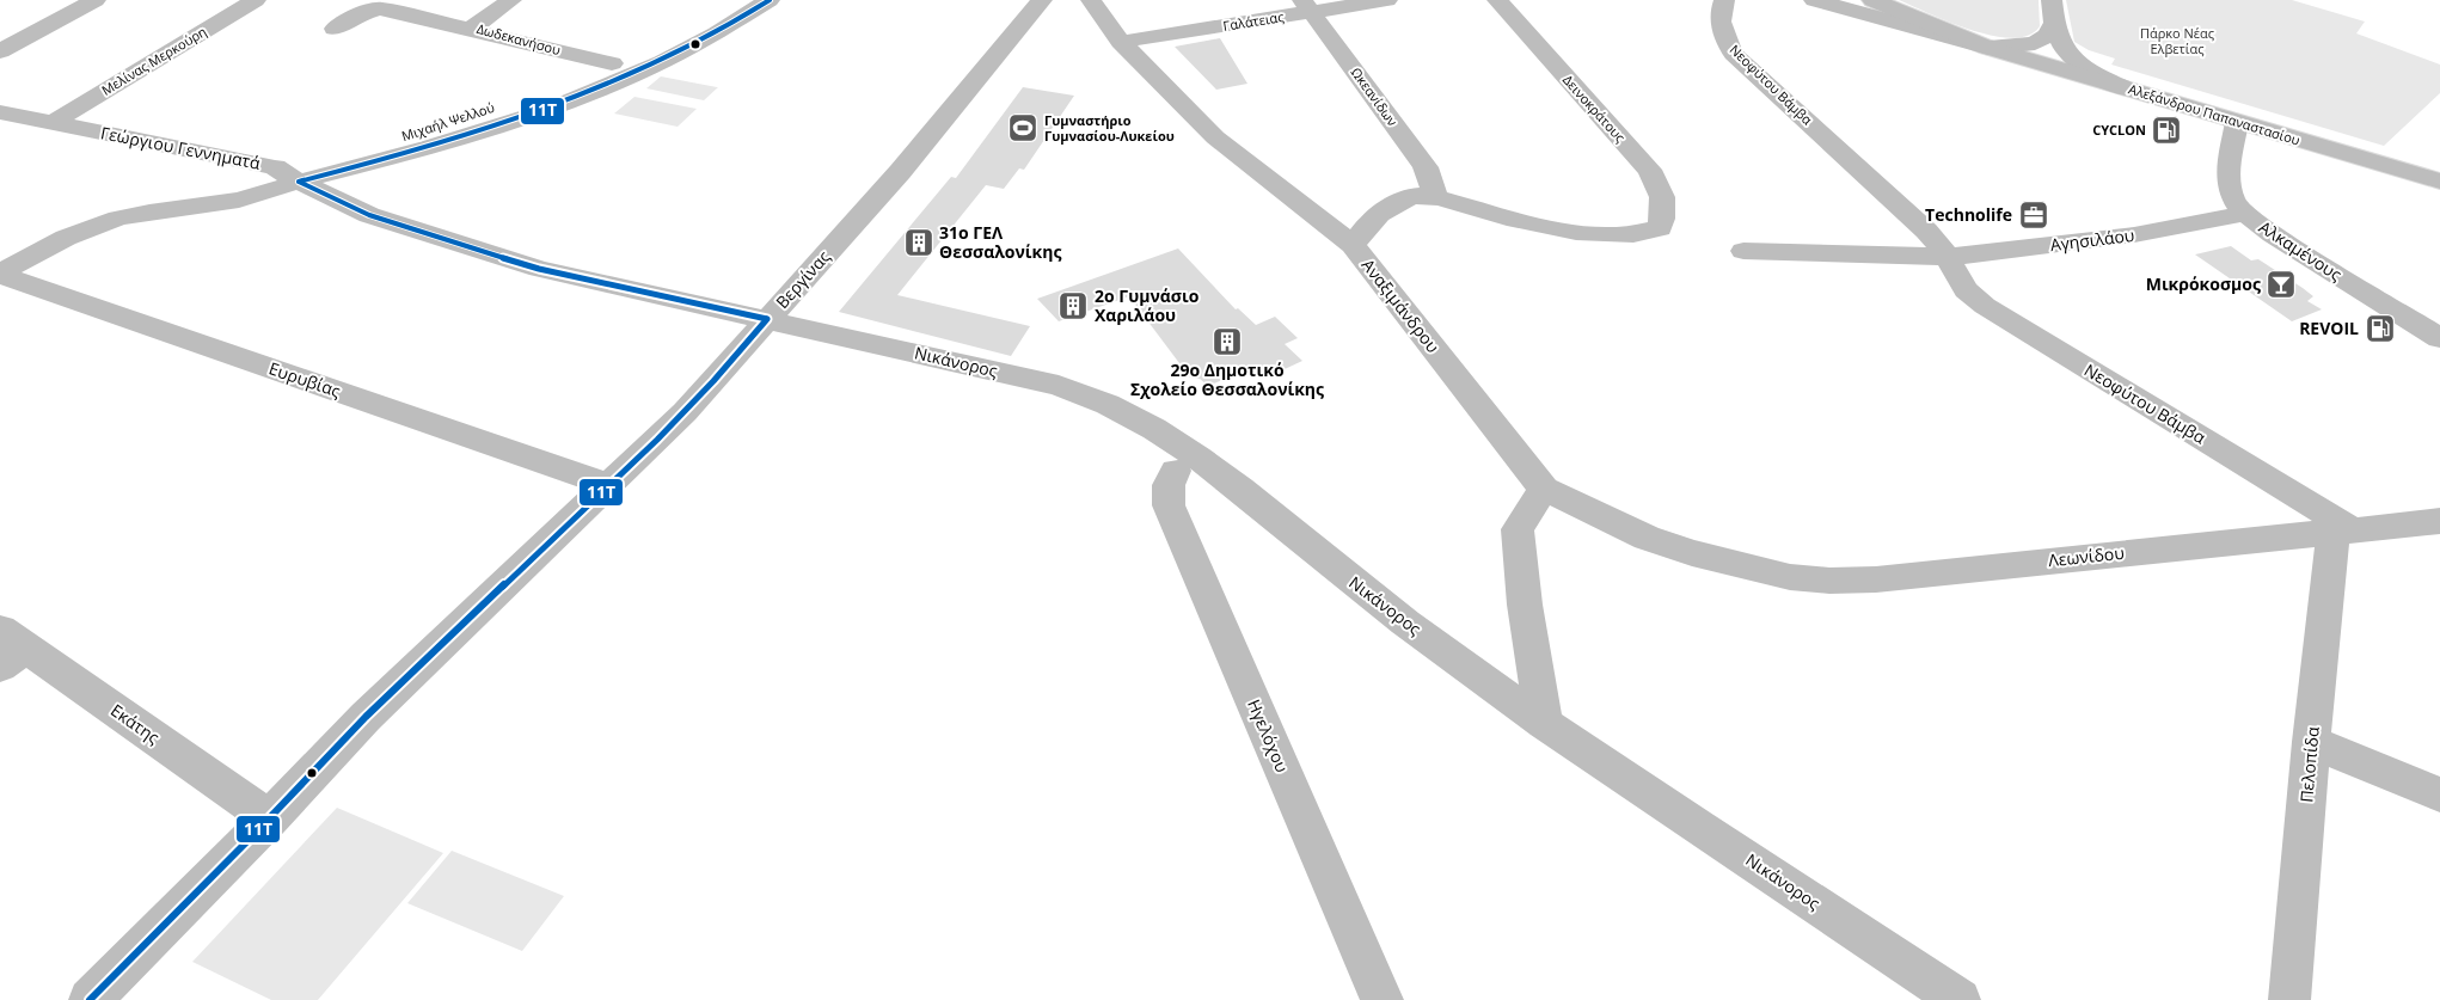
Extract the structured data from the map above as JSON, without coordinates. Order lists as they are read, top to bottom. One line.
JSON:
{"streets":{"street":["Γαλάτειας","Δωδεκανήσου","Μελίνας Μερκούρη","Νεοφύτου Βάμβα","Ωκεανίδων","Δεινοκράτους","Αλεξάνδρου Παπαναστασίου","Μιχαήλ Ψελλού","Γεώργιου Γεννηματά","Αγησιλάου","Αλκαμένους","Βεργίνας","Αναξιμάνδρου","Νικάνορος","Ευρυβίας","Λεωνίδου","Εκάτης","Ηγελόχου","Πελοπίδα"]},"crossings":[["Γαλάτειας","Ωκεανίδων"],["Γαλάτειας","Αναξιμάνδρου"],["Δωδεκανήσου","Μιχαήλ Ψελλού"],["Μελίνας Μερκούρη","Γεώργιου Γεννηματά"],["Νεοφύτου Βάμβα","Αγησιλάου"],["Νεοφύτου Βάμβα","Λεωνίδου"],["Νεοφύτου Βάμβα","Πελοπίδα"],["Ωκεανίδων","Δεινοκράτους"],["Αλεξάνδρου Παπαναστασίου","Αλκαμένους"],["Μιχαήλ Ψελλού","Γεώργιου Γεννηματά"],["Μιχαήλ Ψελλού","Ευρυβίας"],["Γεώργιου Γεννηματά","Βεργίνας"],["Γεώργιου Γεννηματά","Νικάνορος"],["Αγησιλάου","Αλκαμένους"],["Βεργίνας","Νικάνορος"],["Βεργίνας","Ευρυβίας"],["Βεργίνας","Εκάτης"],["Αναξιμάνδρου","Λεωνίδου"],["Λεωνίδου","Πελοπίδα"]],"parks":["Πάρκο Νέας Ελβετίας"],"places":{"sports":["Γυμναστήριο Γυμνασίου-Λυκείου"],"fuel station":["CYCLON","REVOIL"],"office":["Technolife"],"building":["31ο ΓΕΛ Θεσσαλονίκης","2ο Γυμνάσιο Χαριλάου","29ο Δημοτικό Σχολείο Θεσσαλονίκης"],"bar":["Μικρόκοσμος"]},"lines":["transit line 11Τ"]}
